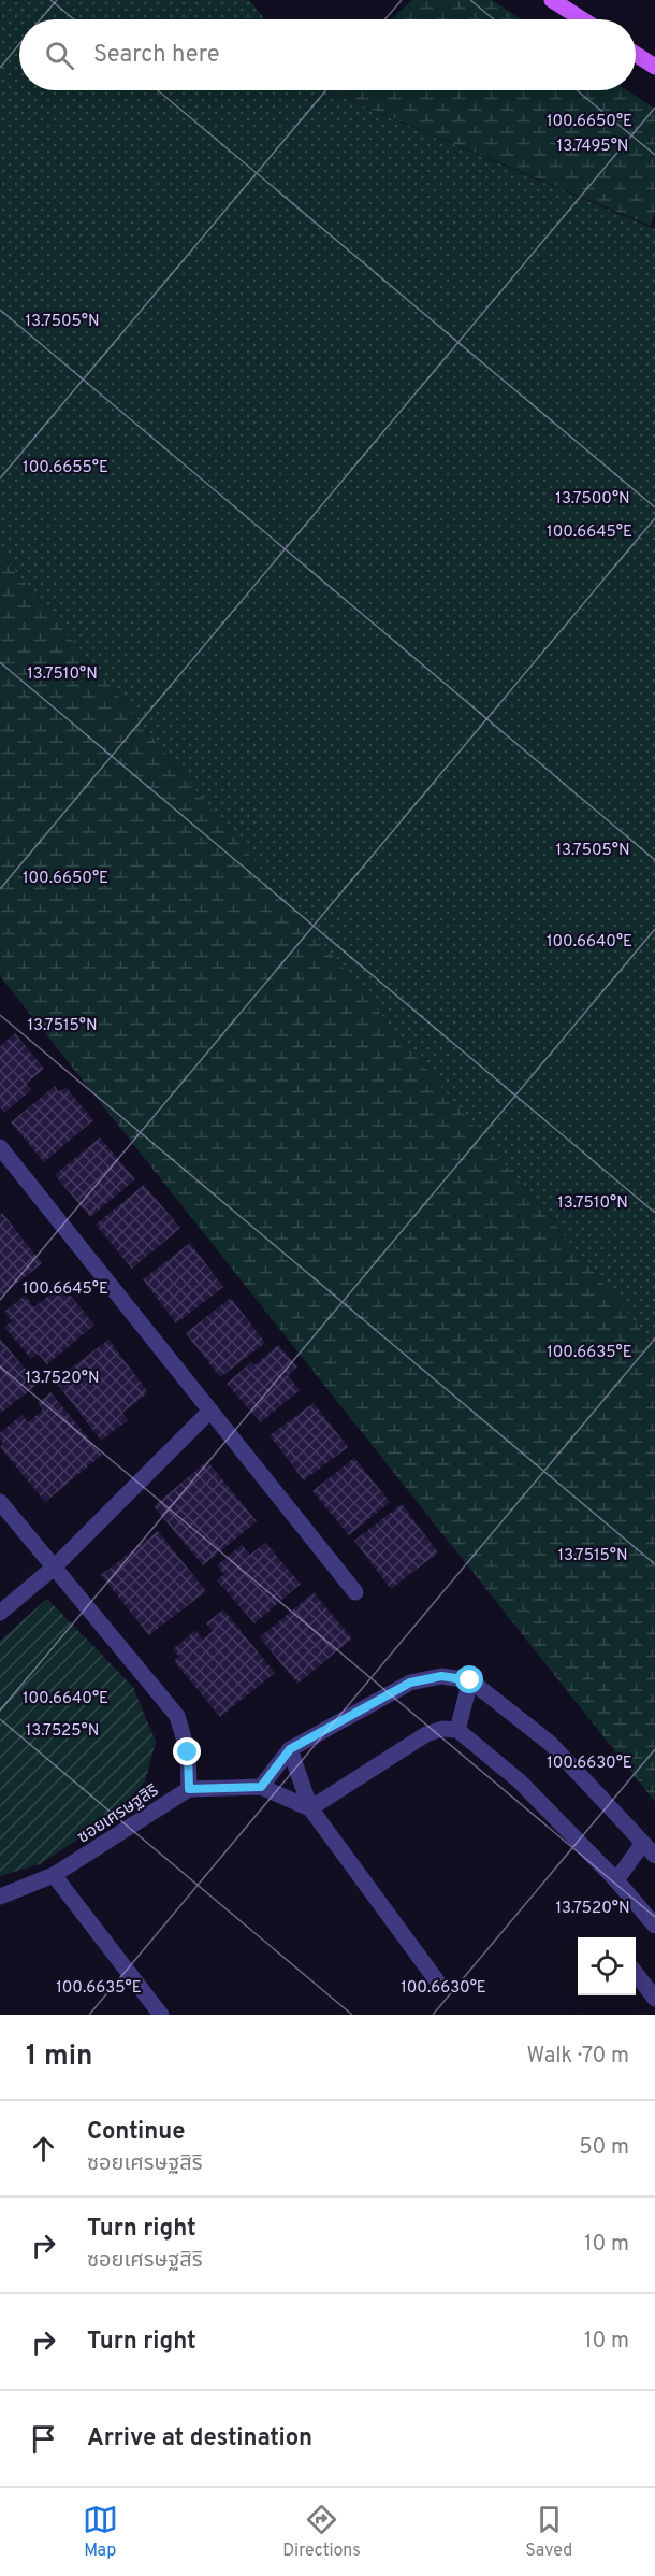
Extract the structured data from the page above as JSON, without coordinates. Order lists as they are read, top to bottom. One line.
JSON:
{"streets":{"street":["ซอยเศรษฐสิริ"]},"page":{"search":"Search here","heading":["1 min","Walk · 70 m"],"list":[["Continue","ซอยเศรษฐสิริ","50 m"],["Turn right","ซอยเศรษฐสิริ","10 m"],["Turn right","10 m"],"Arrive at destination"],"nav":["Map","Directions","Saved"]},"coordinates":["100.6650°E","13.7495°N","13.7505°N","100.6655°E","13.7500°N","100.6645°E","13.7510°N","100.6640°E","13.7515°N","100.6635°E","13.7520°N","13.7525°N","100.6630°E"]}
